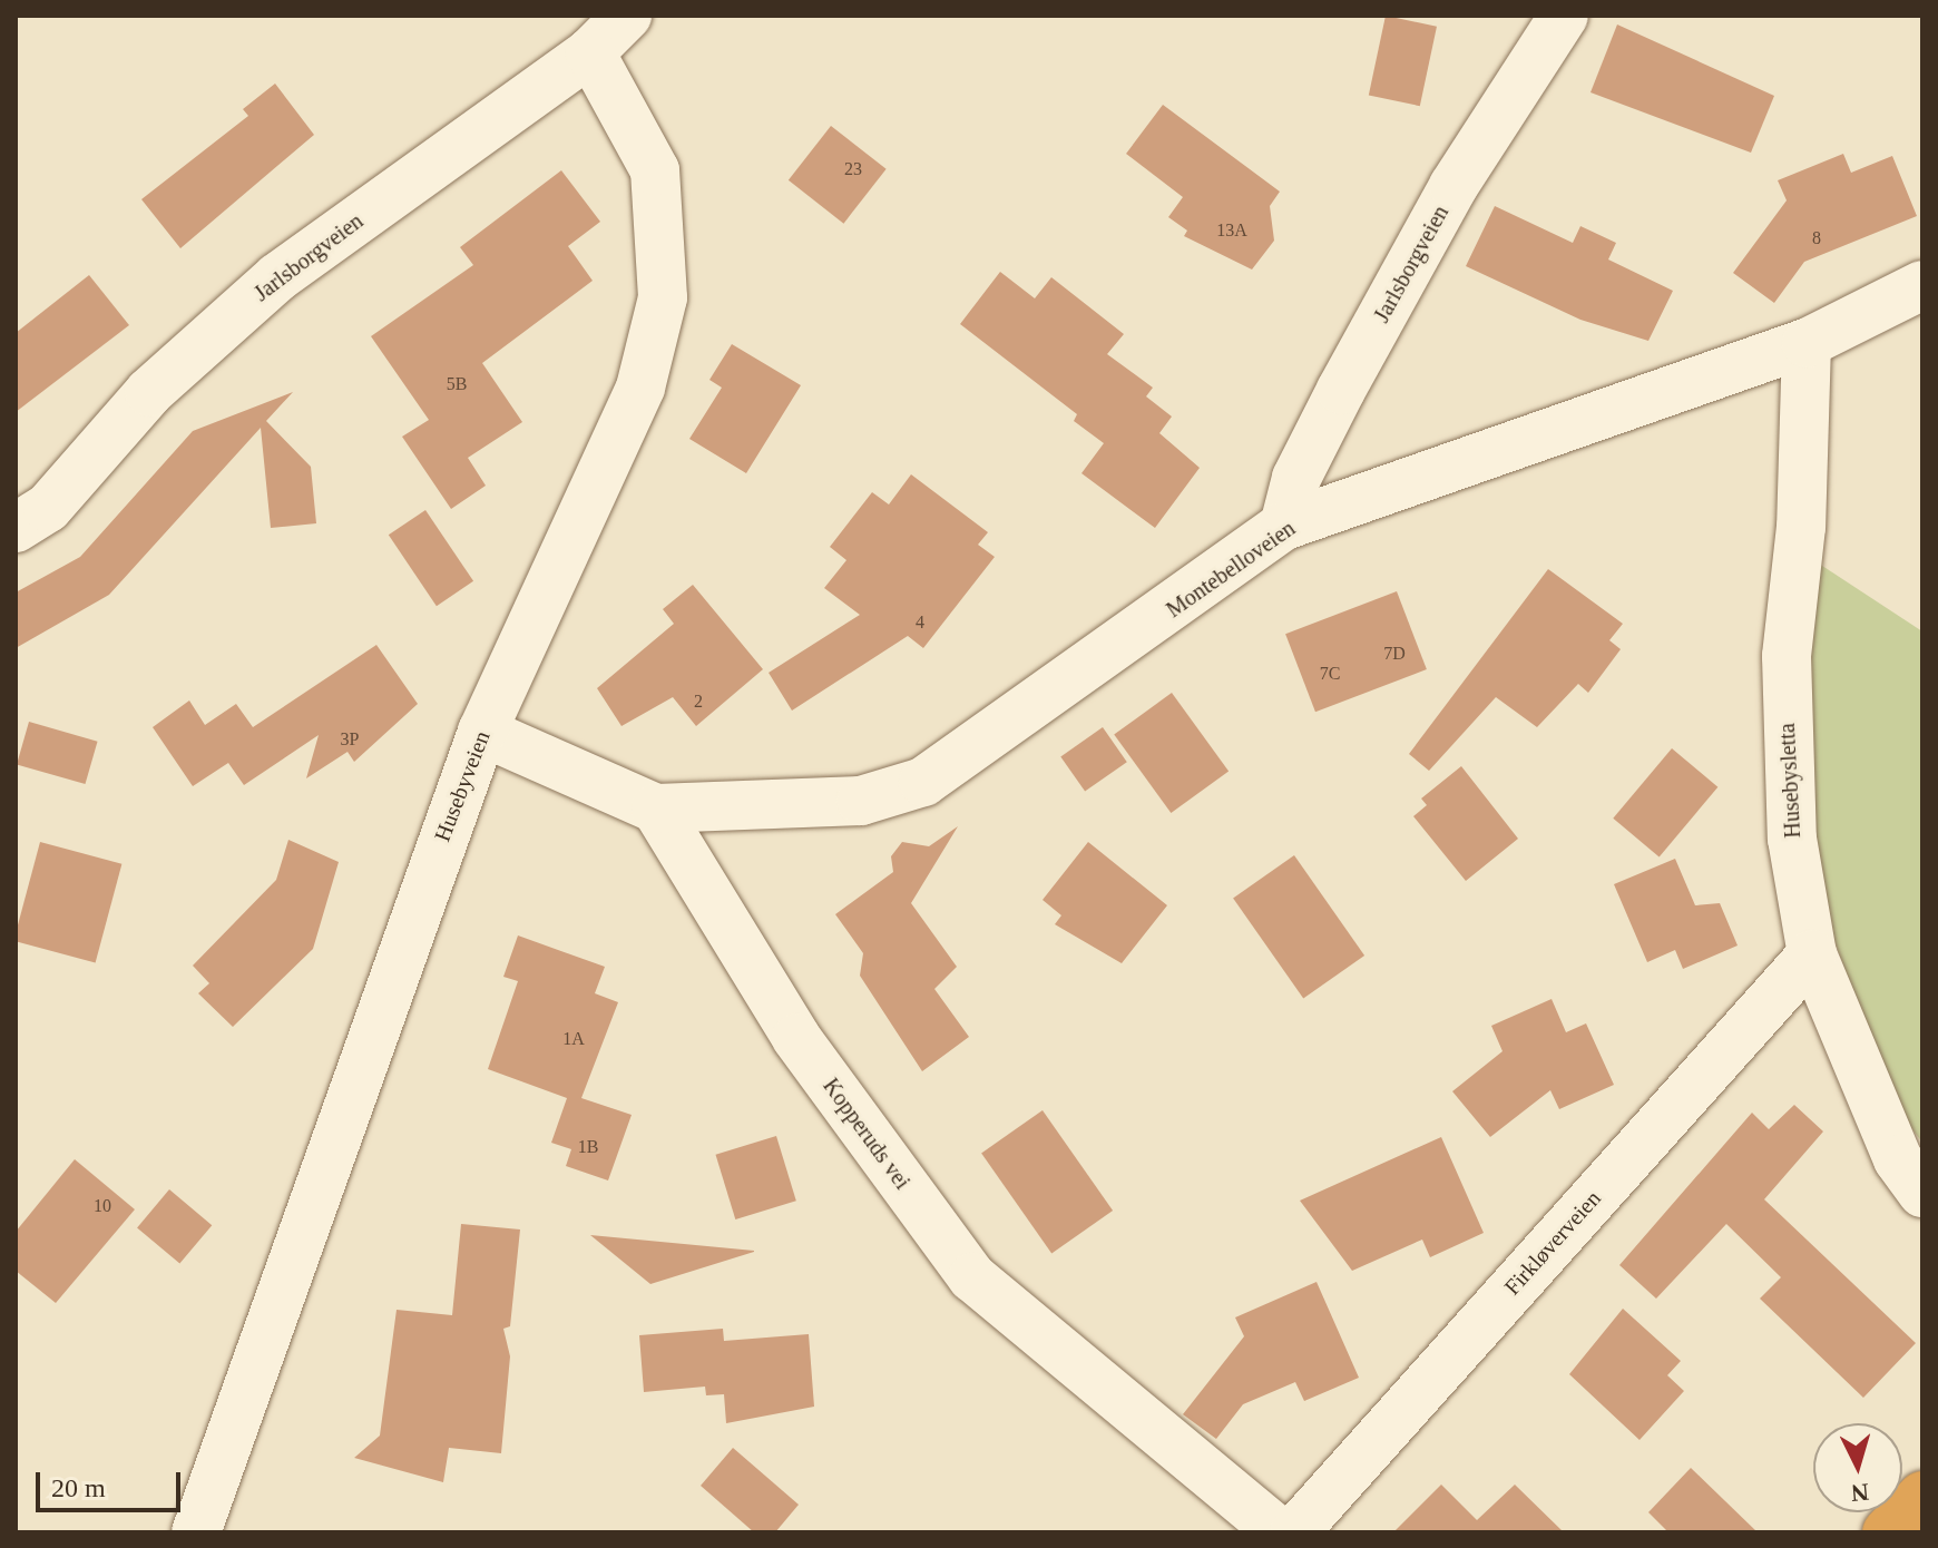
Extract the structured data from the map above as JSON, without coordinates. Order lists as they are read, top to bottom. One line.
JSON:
{"streets":{"street":["Jarlsborgveien","Montebelloveien","Husebysletta","Husebyveien","Kopperuds vei","Firkløverveien"]},"crossings":[["Jarlsborgveien","Montebelloveien"],["Jarlsborgveien","Husebyveien"],["Montebelloveien","Husebysletta"],["Montebelloveien","Kopperuds vei"],["Husebysletta","Firkløverveien"]],"house_numbers":["23","13A","8","5B","4","7D","7C","2","3P","1A","1B","10"],"scale_bar":"20 m","north":"bottom"}
